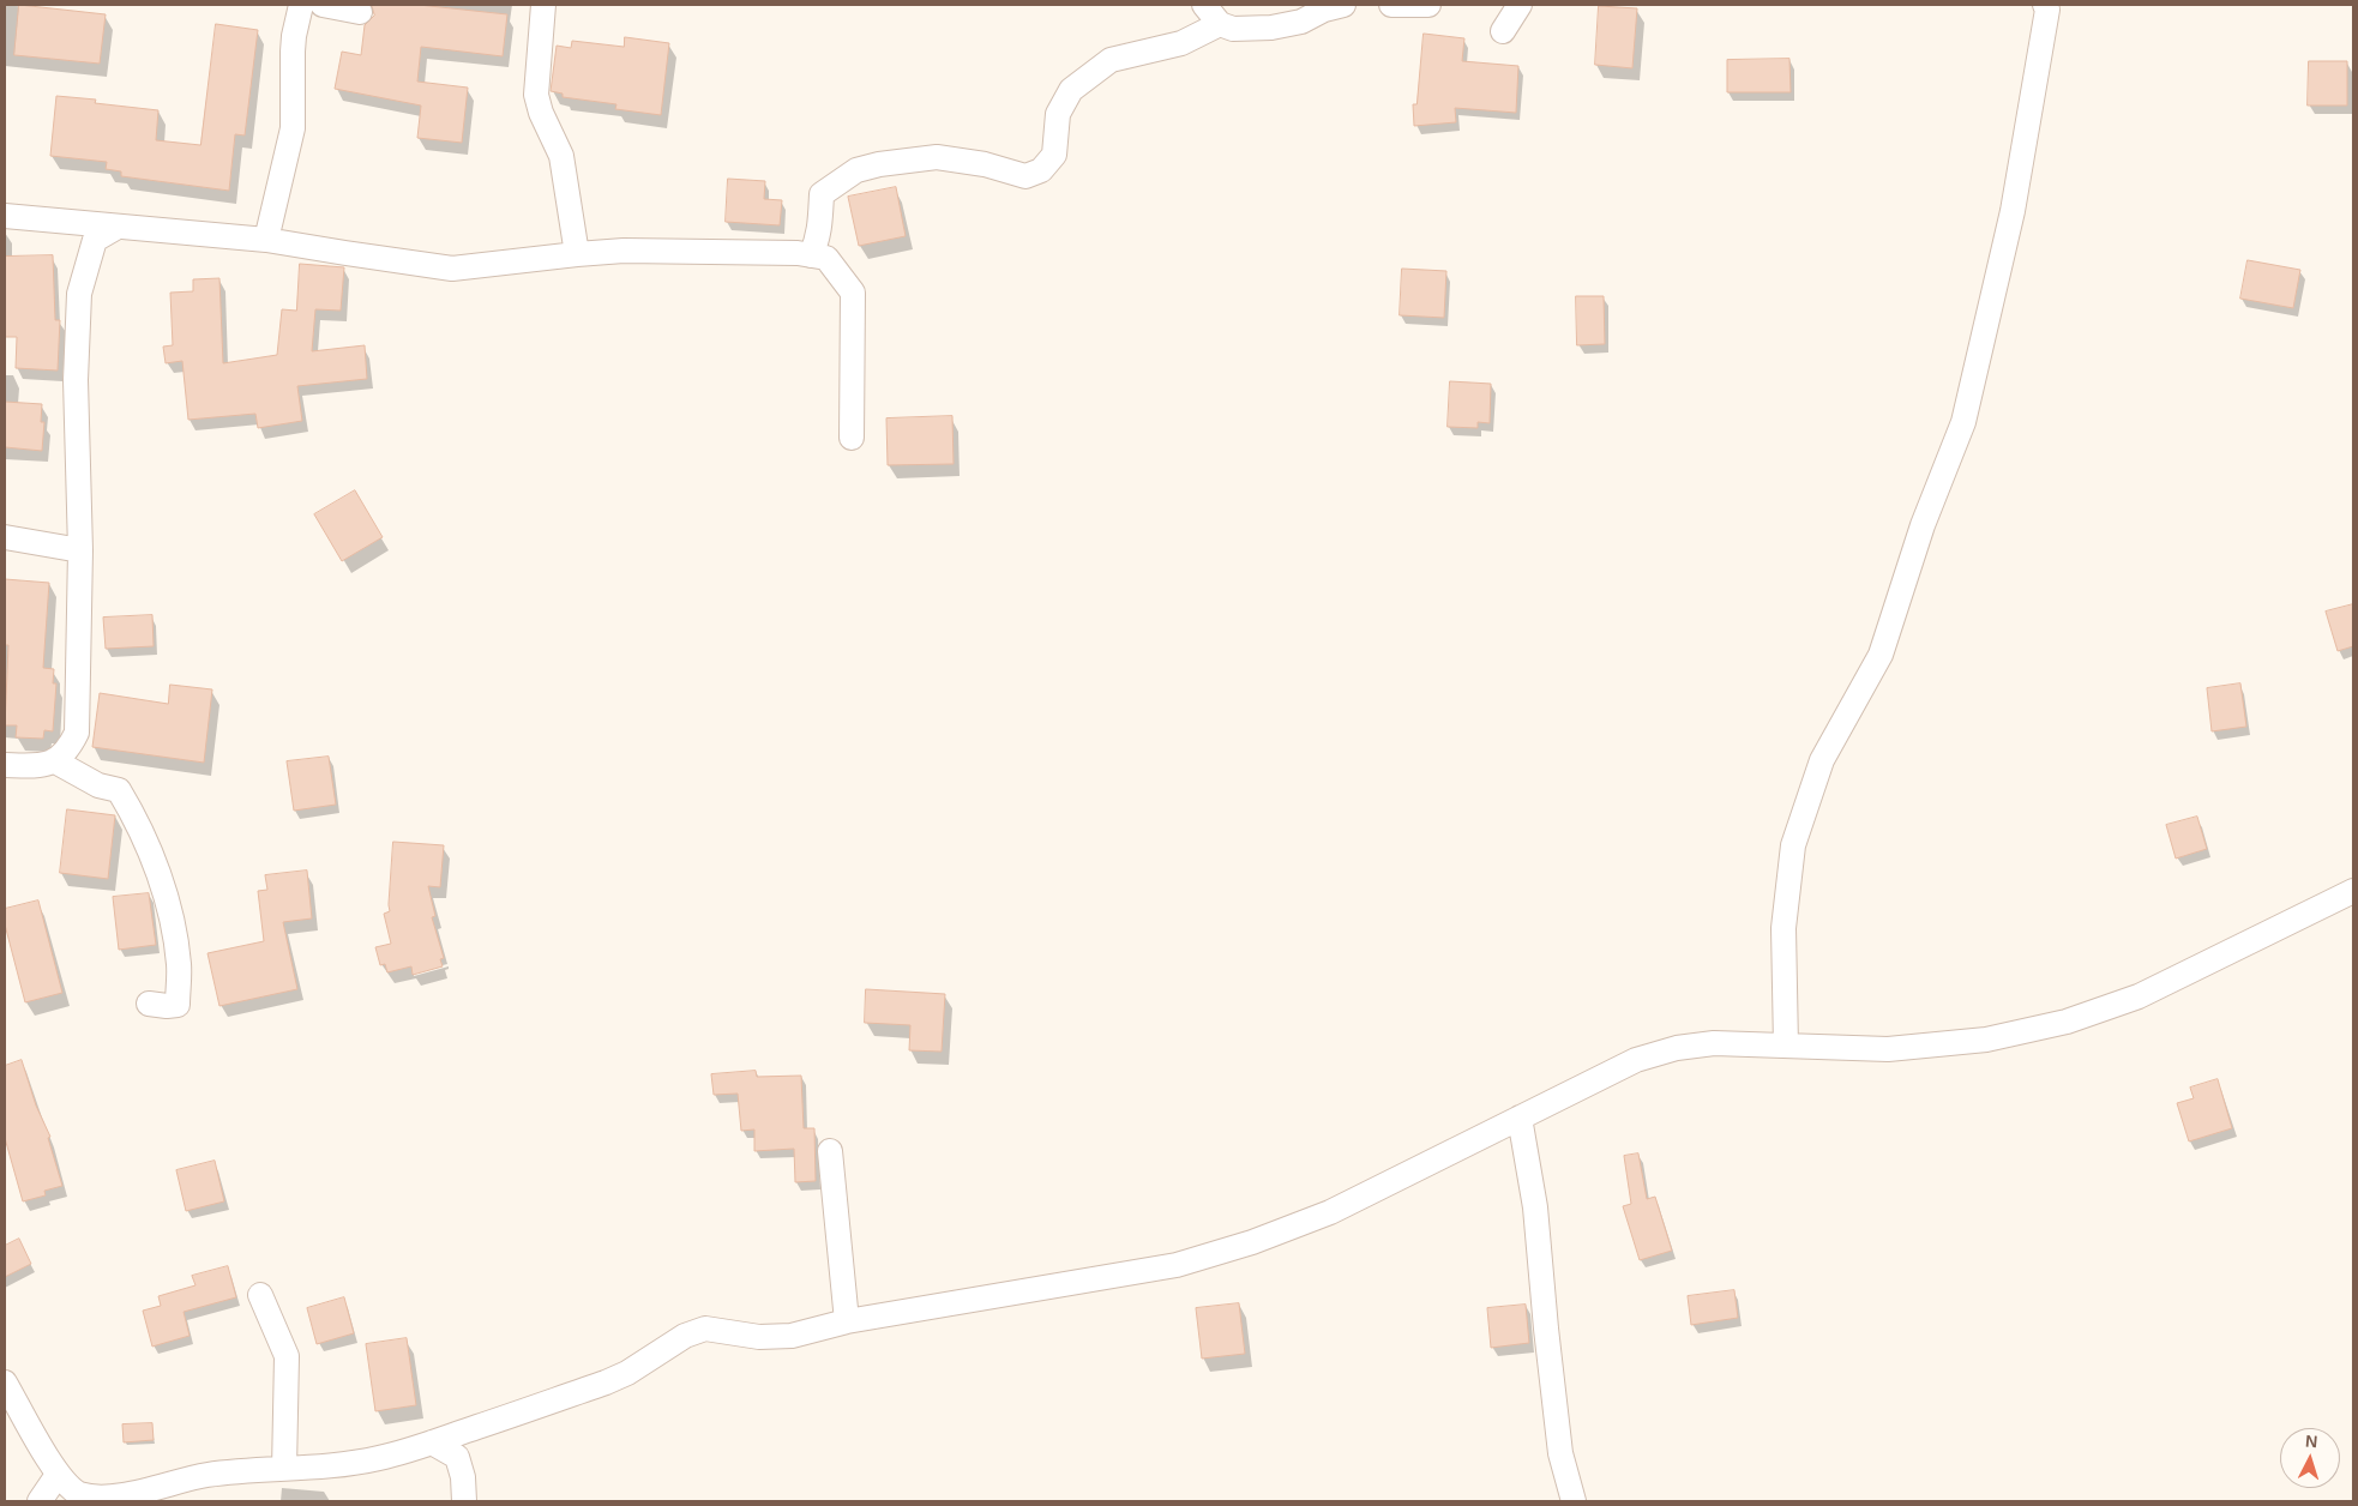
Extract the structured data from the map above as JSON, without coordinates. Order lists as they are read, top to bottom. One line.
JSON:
{"north":"top"}
